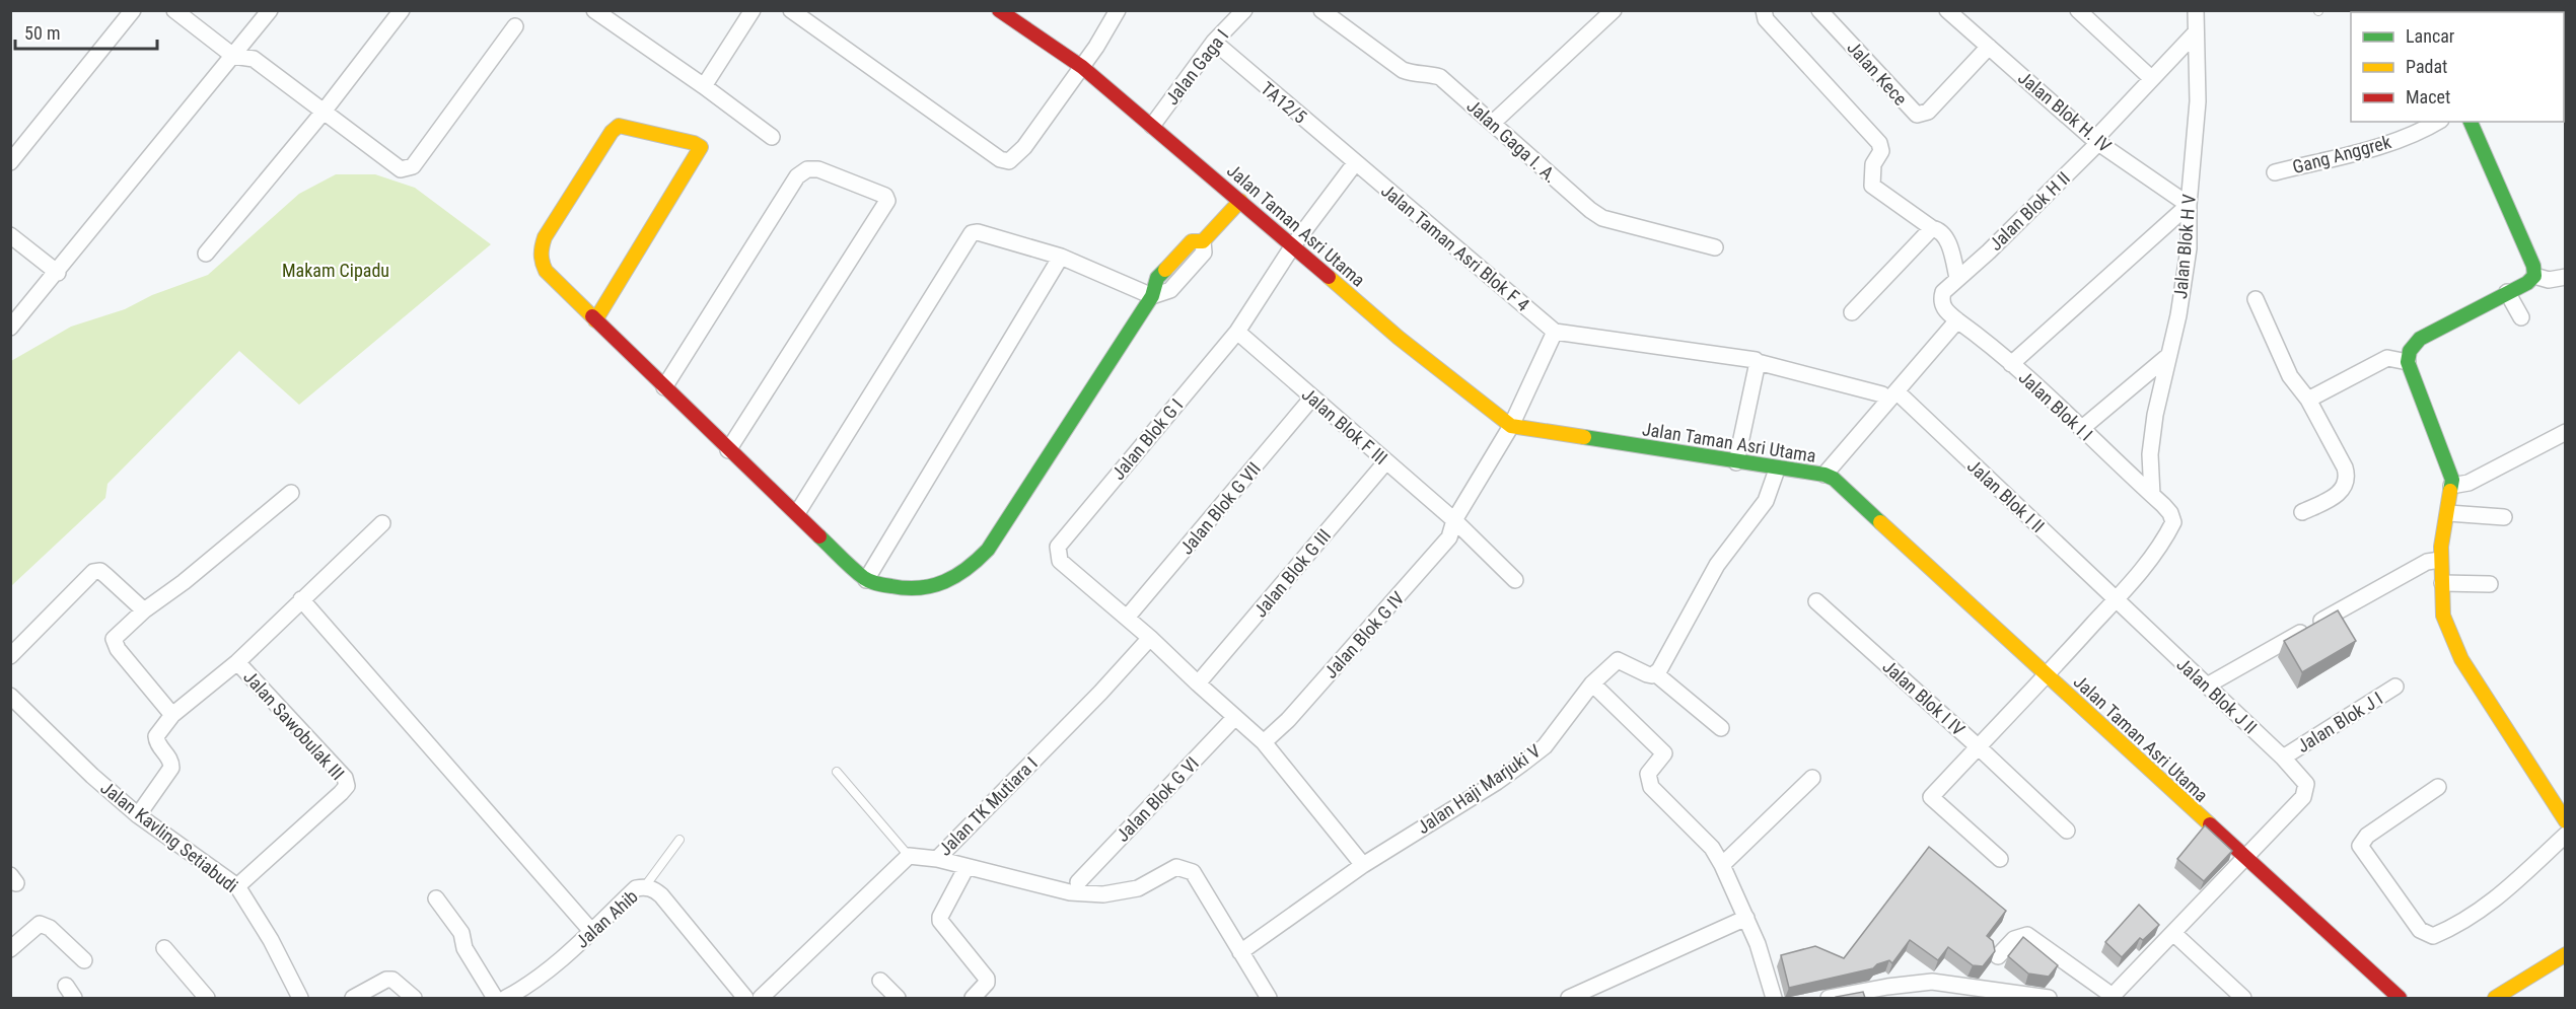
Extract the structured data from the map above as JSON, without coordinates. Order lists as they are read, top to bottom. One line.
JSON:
{"streets":{"street":["Jalan Gaga I","Jalan Kece","TA12/5","Jalan Blok H. IV","Jalan Gaga I. A.","Gang Anggrek","Jalan Blok H II","Jalan Taman Asri Utama","Jalan Blok H V","Jalan Taman Asri Blok F 4","Jalan Blok I I","Jalan Blok F III","Jalan Blok G I","Jalan Blok I II","Jalan Blok G VII","Jalan Blok G III","Jalan Blok G IV","Jalan Blok J II","Jalan Blok I IV","Jalan Blok J I","Jalan Sawobulak III","Jalan Haji Marjuki V","Jalan Blok G VI","Jalan TK Mutiara I","Jalan Kavling Setiabudi","Jalan Ahib"]},"crossings":[["Jalan Gaga I","TA12/5"],["Jalan Gaga I","Jalan Taman Asri Utama"],["Jalan Kece","Jalan Blok H. IV"],["TA12/5","Jalan Taman Asri Blok F 4"],["TA12/5","Jalan Blok G I"],["Jalan Blok H. IV","Jalan Blok H II"],["Jalan Blok H. IV","Jalan Blok H V"],["Jalan Blok H II","Jalan Blok H V"],["Jalan Blok H II","Jalan Blok I I"],["Jalan Taman Asri Utama","Jalan Blok G I"],["Jalan Taman Asri Utama","Jalan Blok G IV"],["Jalan Taman Asri Utama","Jalan Blok J II"],["Jalan Blok H V","Jalan Blok I I"],["Jalan Taman Asri Blok F 4","Jalan Blok G I"],["Jalan Blok I I","Jalan Blok I II"],["Jalan Blok I I","Jalan Blok J II"],["Jalan Blok F III","Jalan Blok G I"],["Jalan Blok F III","Jalan Blok G VII"],["Jalan Blok F III","Jalan Blok G III"],["Jalan Blok F III","Jalan Blok G IV"],["Jalan Blok G I","Jalan Blok G VII"],["Jalan Blok I II","Jalan Blok J II"],["Jalan Blok J II","Jalan Blok J I"],["Jalan Sawobulak III","Jalan Kavling Setiabudi"]],"parks":["Makam Cipadu"],"legend":["Lancar","Padat","Macet"],"scale_bar":"50 m"}
